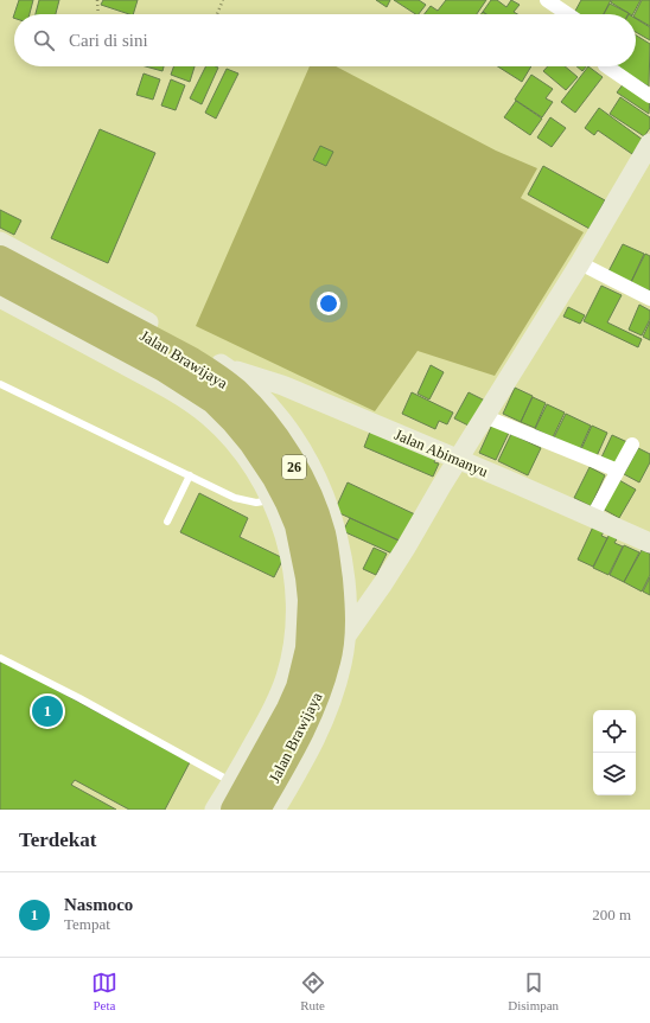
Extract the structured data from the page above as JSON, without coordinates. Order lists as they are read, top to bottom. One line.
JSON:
{"streets":{"highway":["Jalan Brawijaya","26"],"street":["Jalan Abimanyu"]},"page":{"search":"Cari di sini","pins":"1","heading":"Terdekat","list":[{"mark":"1","name":"Nasmoco","note":"Tempat","value":"200 m"}],"nav":["Peta","Rute","Disimpan"]}}
